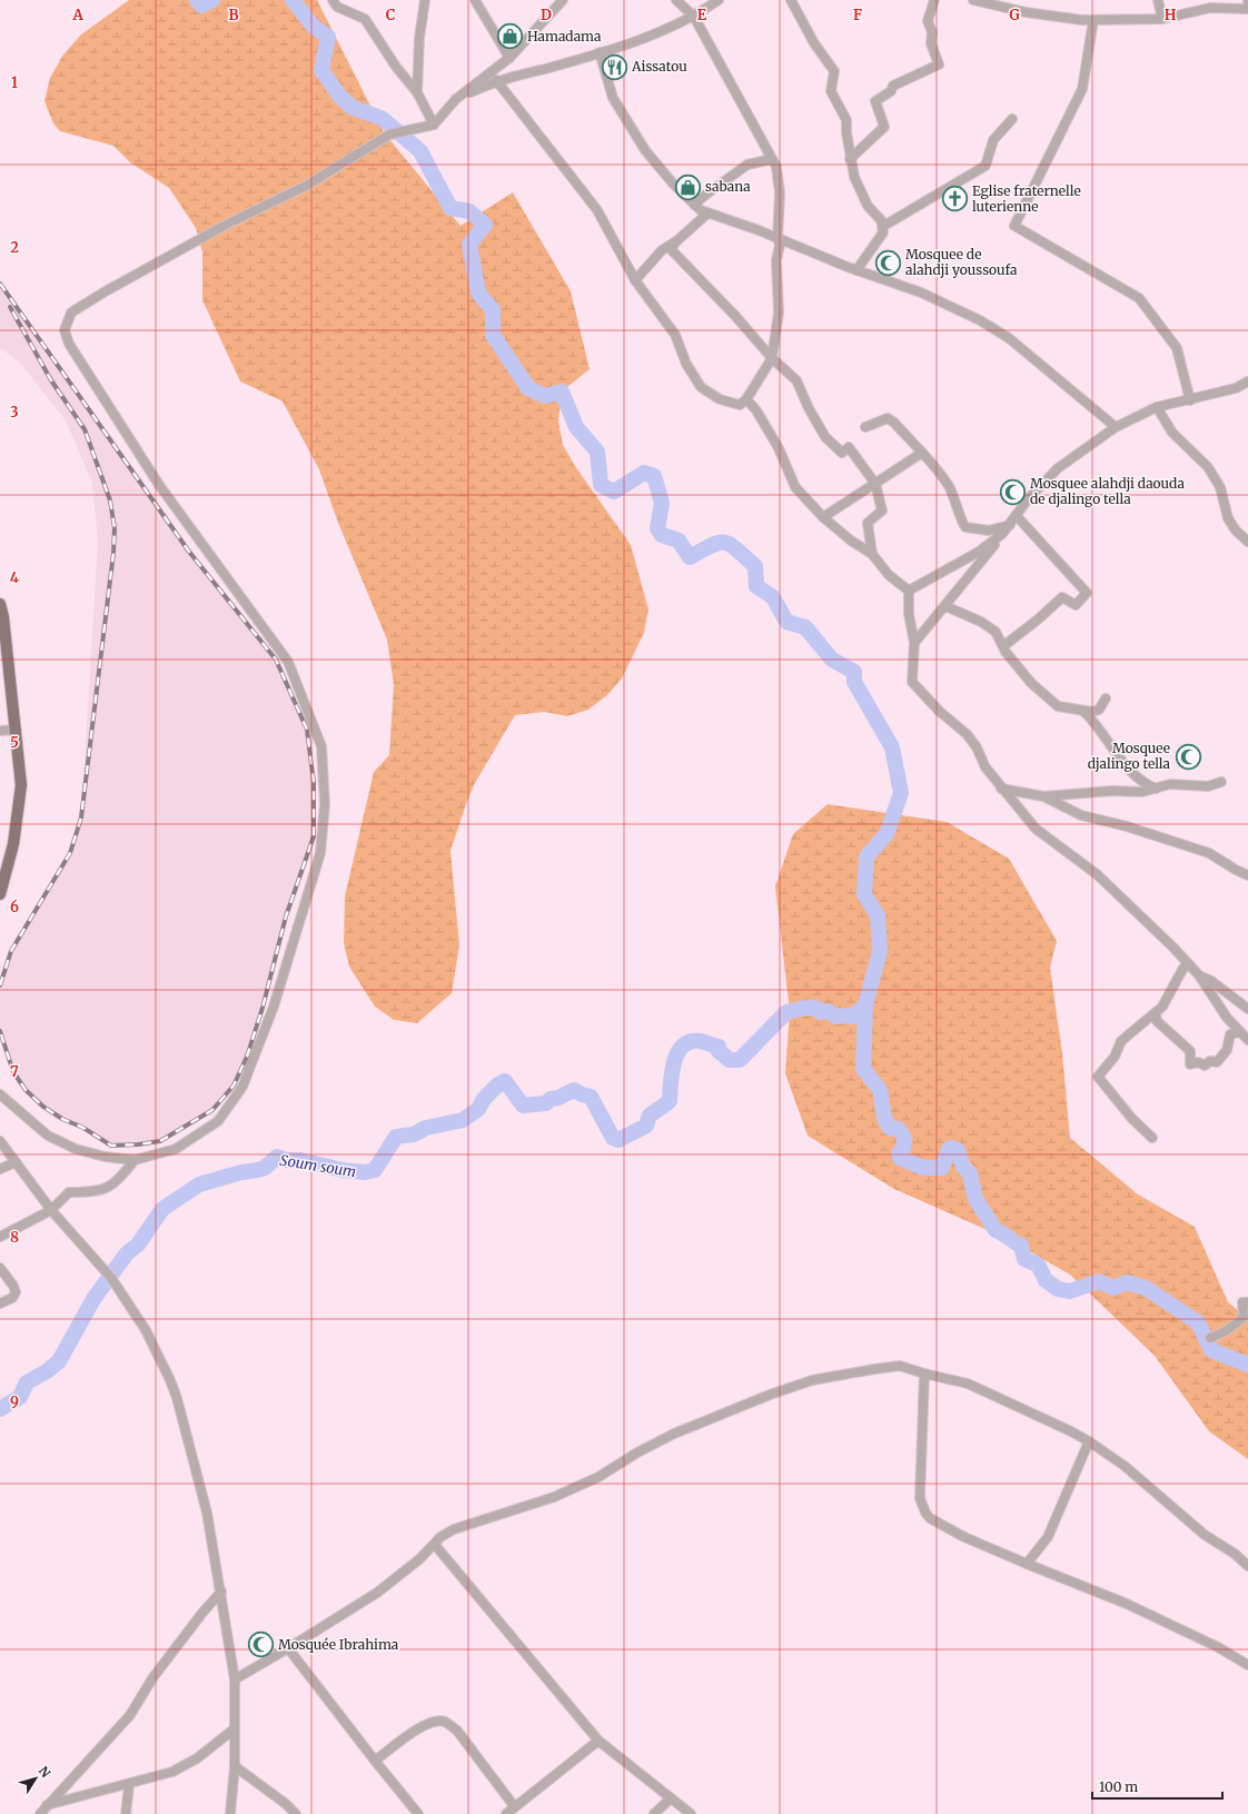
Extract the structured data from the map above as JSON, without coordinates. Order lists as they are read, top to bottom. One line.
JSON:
{"water":["Soum soum"],"places":{"shop":["Hamadama","sabana"],"restaurant":["Aissatou"],"church":["Eglise fraternelle luterienne"],"mosque":["Mosquee de alahdji youssoufa","Mosquee alahdji daouda de djalingo tella","Mosquee djalingo tella","Mosquée Ibrahima"]},"scale_bar":"100 m","north":"top right","grid":{"columns":["A","B","C","D","E","F","G","H"],"rows":["1","2","3","4","5","6","7","8","9"]}}
